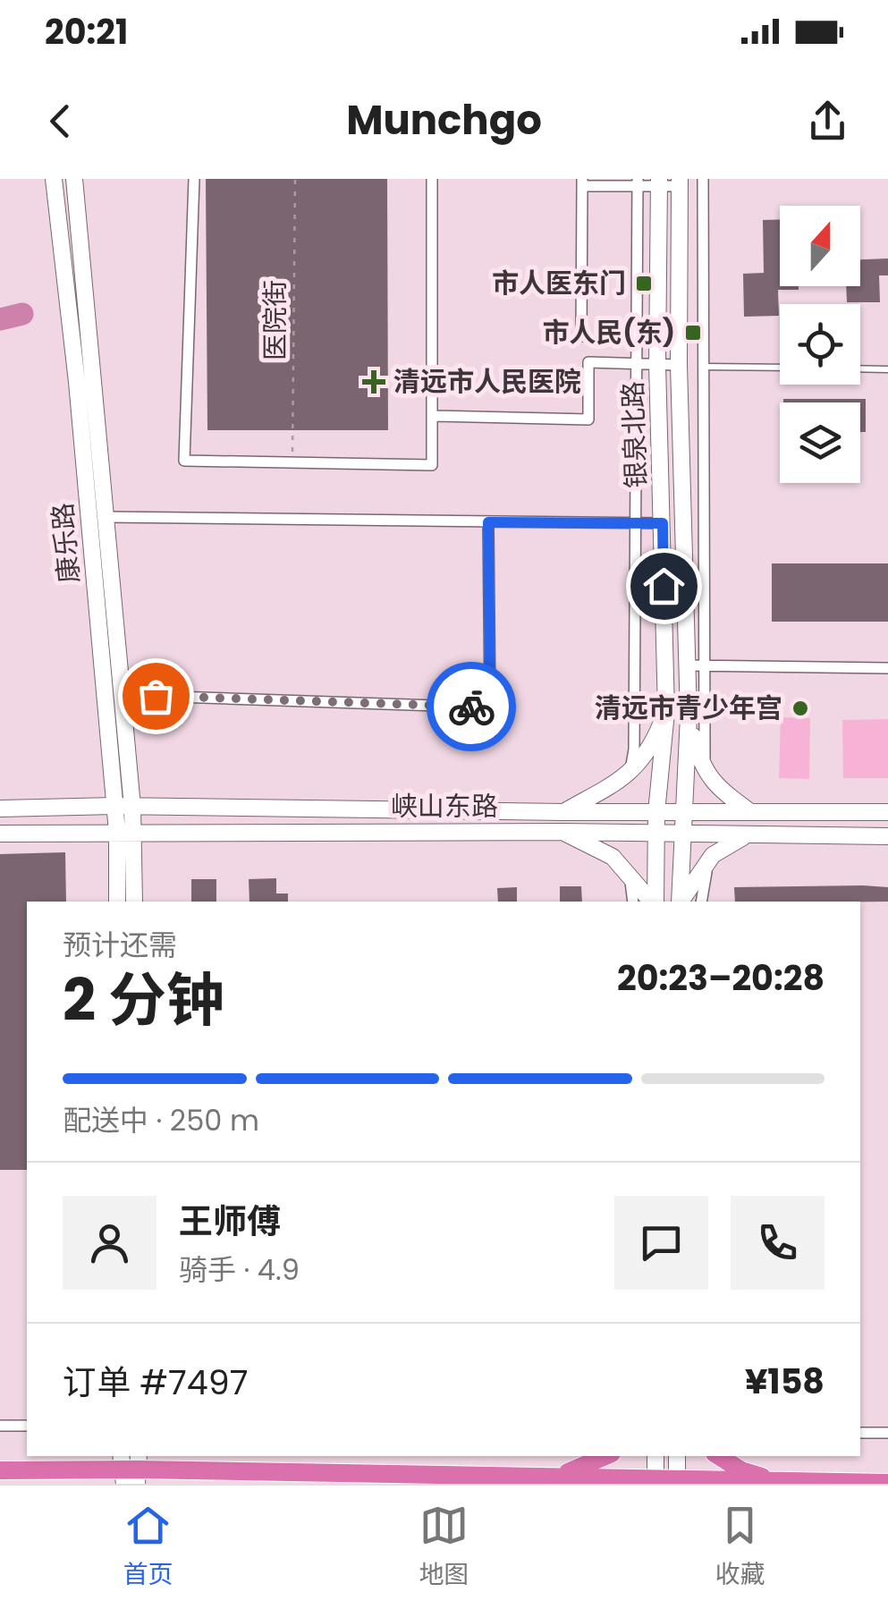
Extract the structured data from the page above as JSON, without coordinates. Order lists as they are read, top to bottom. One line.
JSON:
{"streets":{"main road":["银泉北路","康乐路","峡山东路"],"path":["医院街"]},"crossings":[["银泉北路","峡山东路"],["康乐路","峡山东路"]],"places":{"transit":["市人医东门","市人民(东)"],"health":["清远市人民医院"],"other":["清远市青少年宫"]},"north":"top","page":{"status":"20:21","header":"Munchgo","heading":["2 分钟","预计还需","20:23–20:28"],"panel":["王师傅","骑手 · 4.9","订单 #7497","¥158"],"bar":"配送中 · 250 m","tabs":["首页","地图","收藏"]}}
